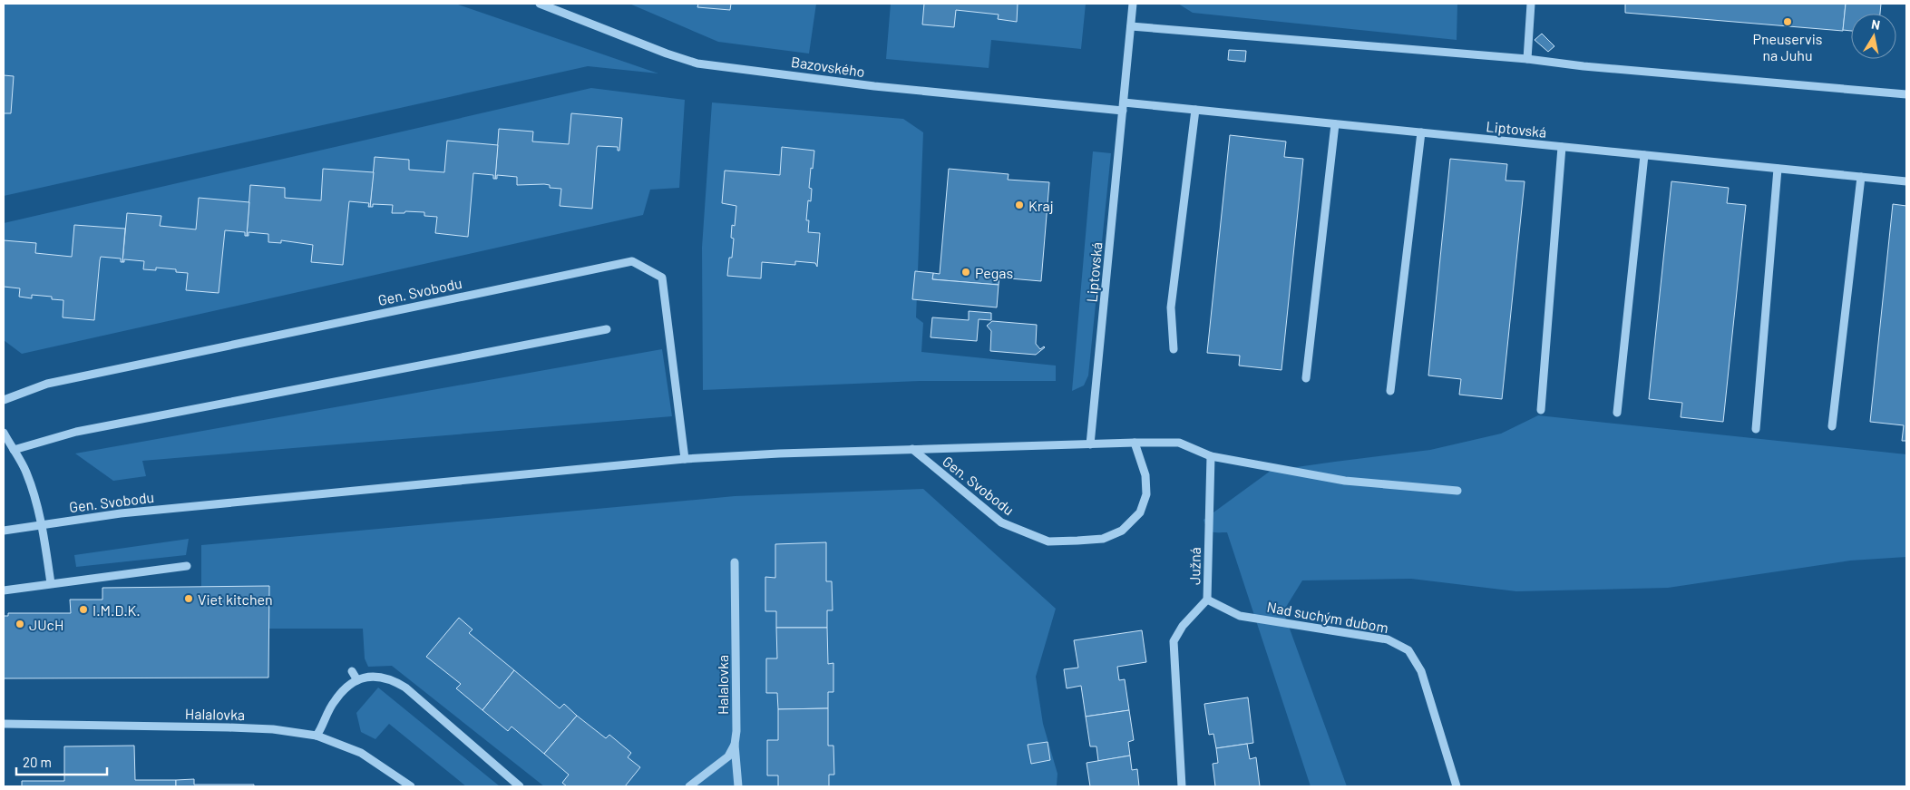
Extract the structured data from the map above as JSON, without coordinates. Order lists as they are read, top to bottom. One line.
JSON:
{"streets":{"street":["Bazovského","Liptovská","Gen. Svobodu","Južná","Nad suchým dubom","Halalovka"]},"crossings":[["Bazovského","Liptovská"],["Liptovská","Gen. Svobodu"],["Južná","Nad suchým dubom"]],"places":["Pneuservis na Juhu","Kraj","Pegas","Viet kitchen","I.M.D.K.","JUcH"],"scale_bar":"20 m","north":"top"}
